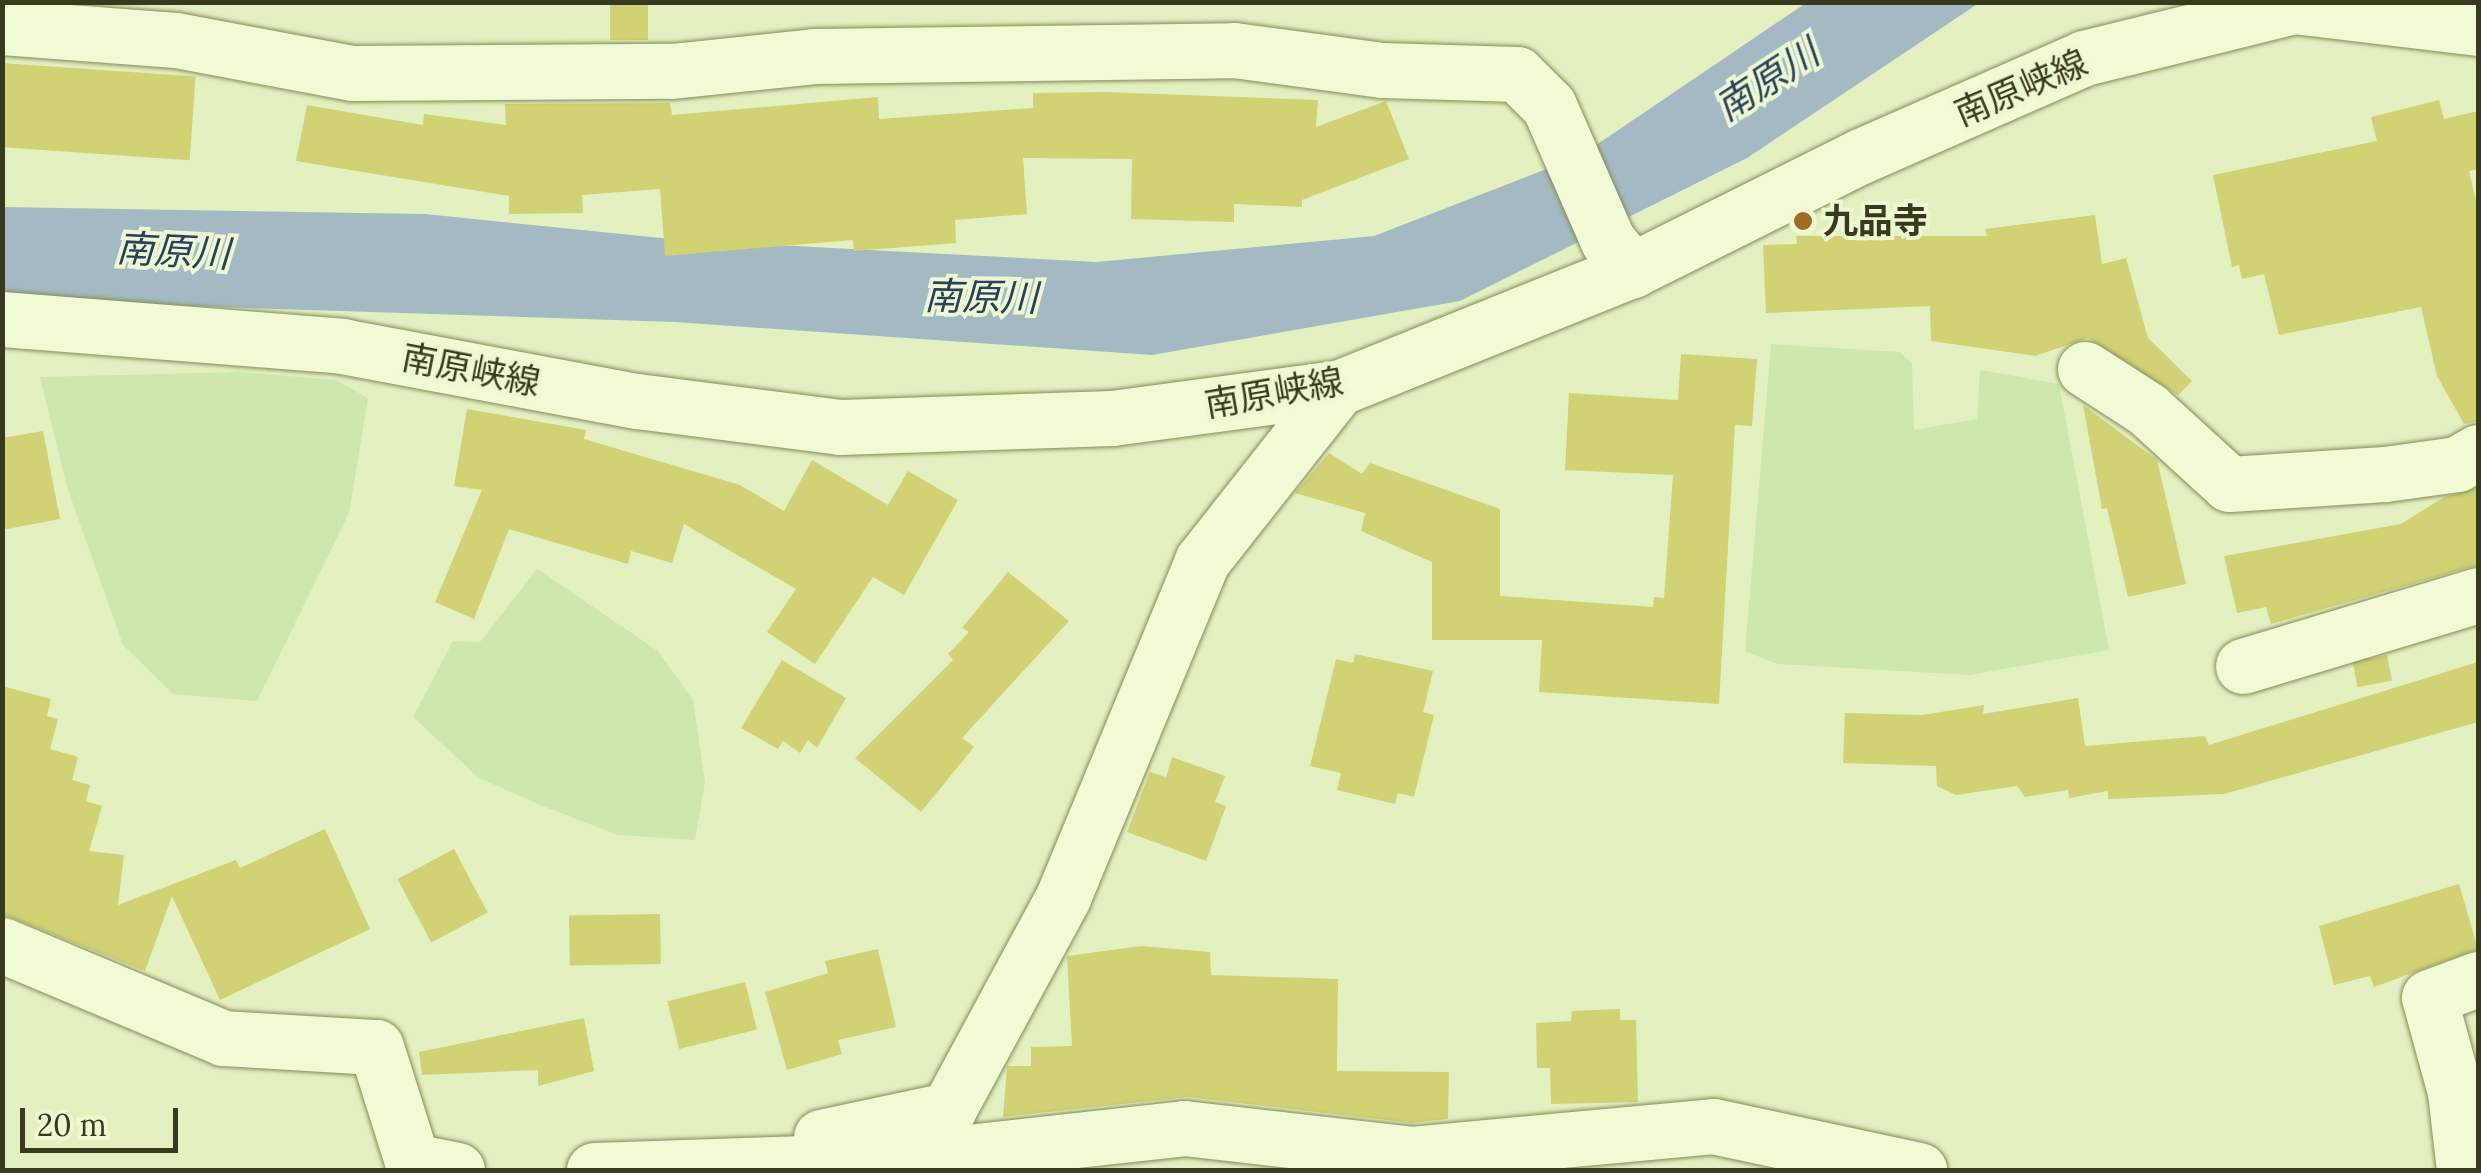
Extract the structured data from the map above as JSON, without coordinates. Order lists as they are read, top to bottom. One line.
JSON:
{"streets":{"street":["南原峡線"]},"water":["南原川"],"places":["九品寺"],"scale_bar":"20 m"}
